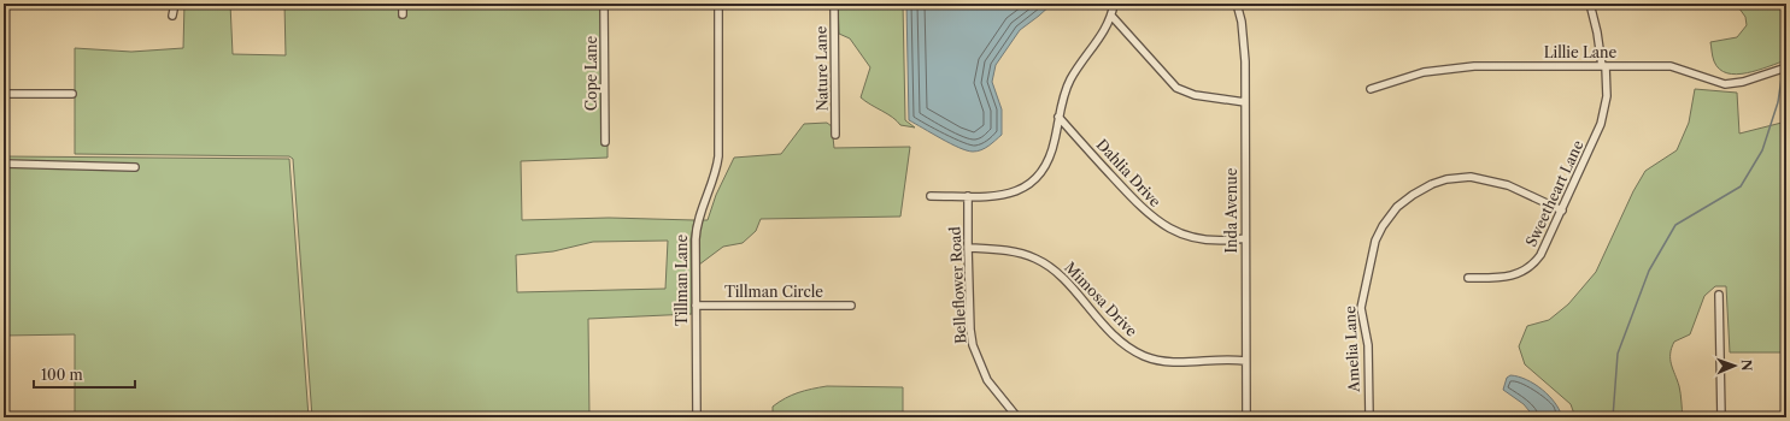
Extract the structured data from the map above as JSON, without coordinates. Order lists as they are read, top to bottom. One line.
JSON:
{"streets":{"street":["Lillie Lane","Nature Lane","Cope Lane","Dahlia Drive","Sweetheart Lane","Inda Avenue","Tillman Lane","Belleflower Road","Tillman Circle","Mimosa Drive","Amelia Lane"]},"crossings":[["Lillie Lane","Sweetheart Lane"],["Dahlia Drive","Inda Avenue"],["Sweetheart Lane","Amelia Lane"],["Inda Avenue","Mimosa Drive"],["Tillman Lane","Tillman Circle"],["Belleflower Road","Mimosa Drive"]],"scale_bar":"100 m","north":"right"}
